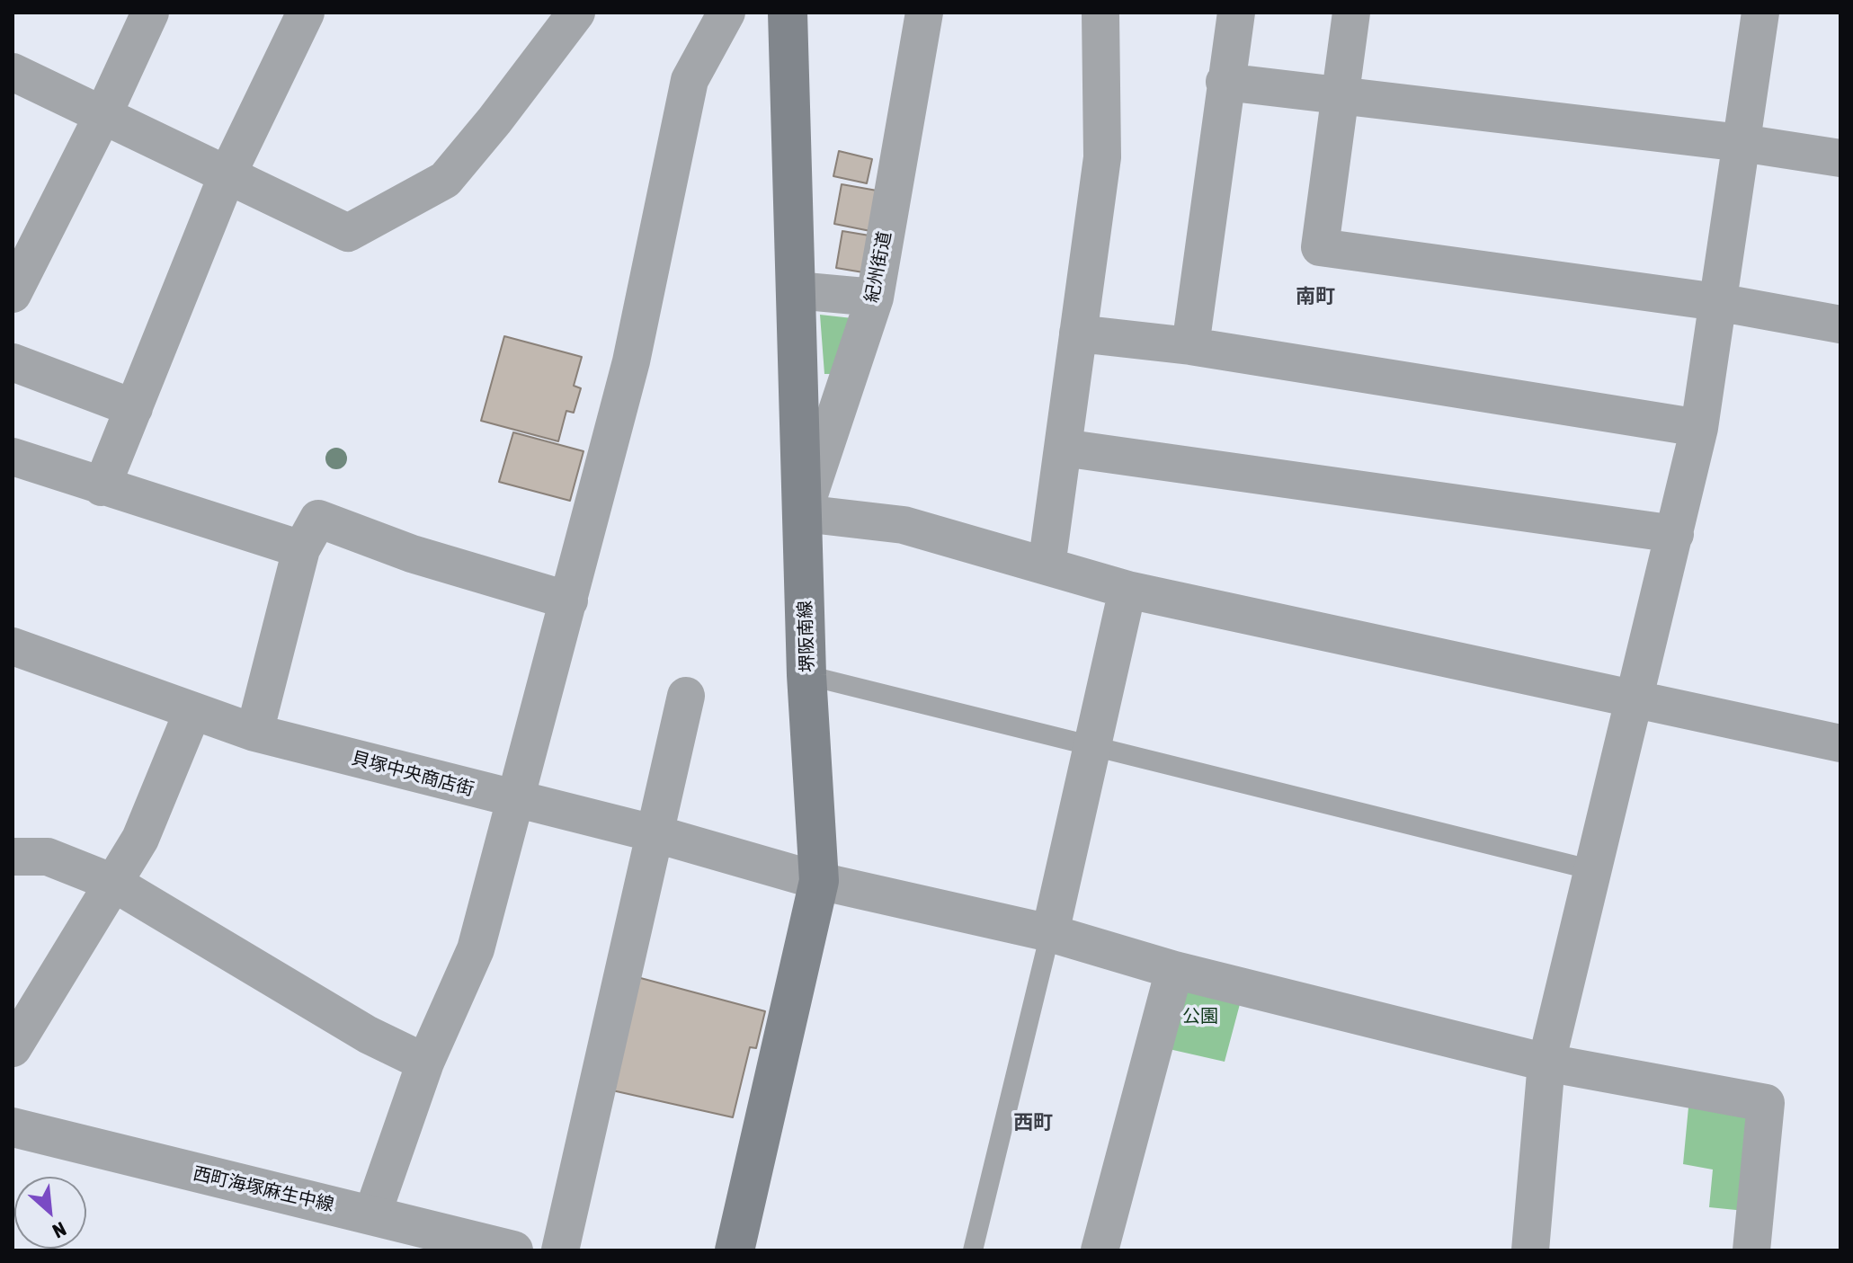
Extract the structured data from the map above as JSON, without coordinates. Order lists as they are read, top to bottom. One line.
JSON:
{"streets":{"main road":["堺阪南線"],"street":["紀州街道","貝塚中央商店街","西町海塚麻生中線"]},"crossings":[["紀州街道","堺阪南線"],["堺阪南線","貝塚中央商店街"]],"districts":["南町","西町"],"parks":["公園"],"north":"bottom right"}
